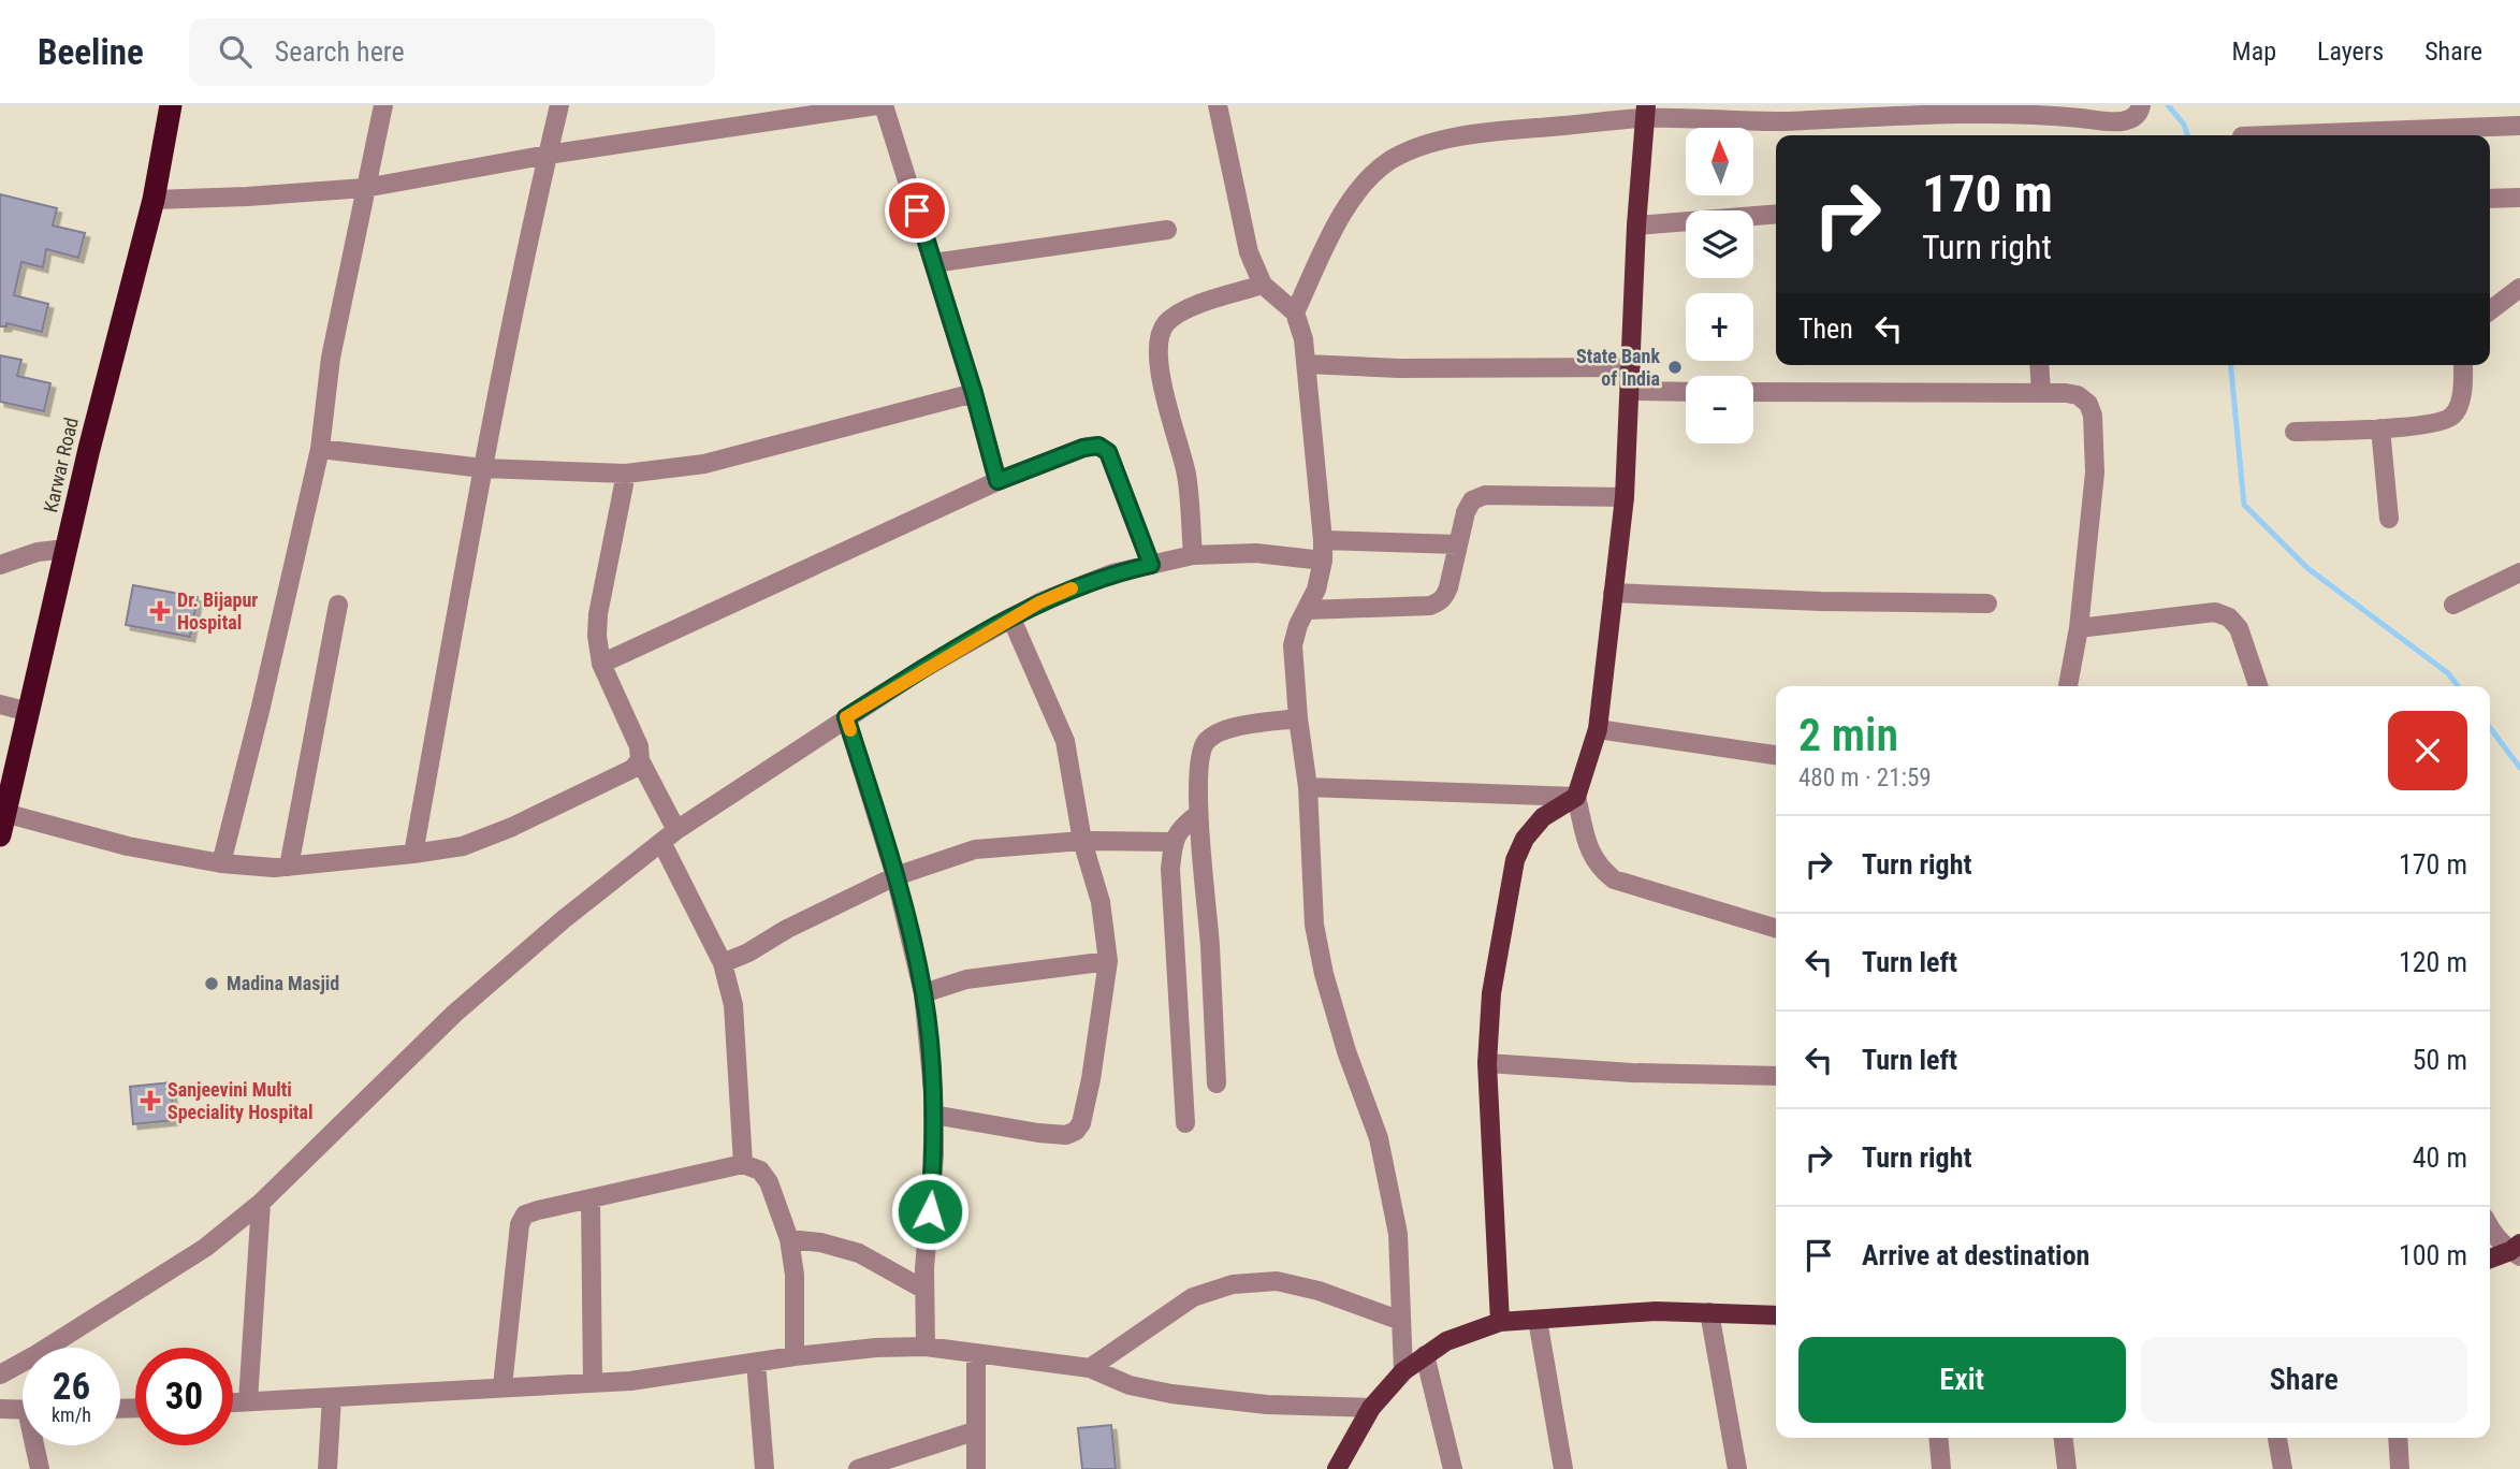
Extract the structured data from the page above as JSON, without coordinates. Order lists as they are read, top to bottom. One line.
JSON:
{"streets":{"highway":["Karwar Road"]},"places":{"other":["State Bank of India","Madina Masjid"],"health":["Dr. Bijapur Hospital","Sanjeevini Multi Speciality Hospital"]},"north":"top","page":{"header":"Beeline","search":"Search here","nav":["Map","Layers","Share"],"map_buttons":["+","−"],"turn":["170 m","Turn right"],"then":"Then","heading":["2 min","480 m · 21:59"],"list":[{"name":"Turn right","value":"170 m"},{"name":"Turn left","value":"120 m"},{"name":"Turn left","value":"50 m"},{"name":"Turn right","value":"40 m"},{"name":"Arrive at destination","value":"100 m"}],"buttons":["Exit","Share"],"speed":"26 km/h","limit":"30"}}
